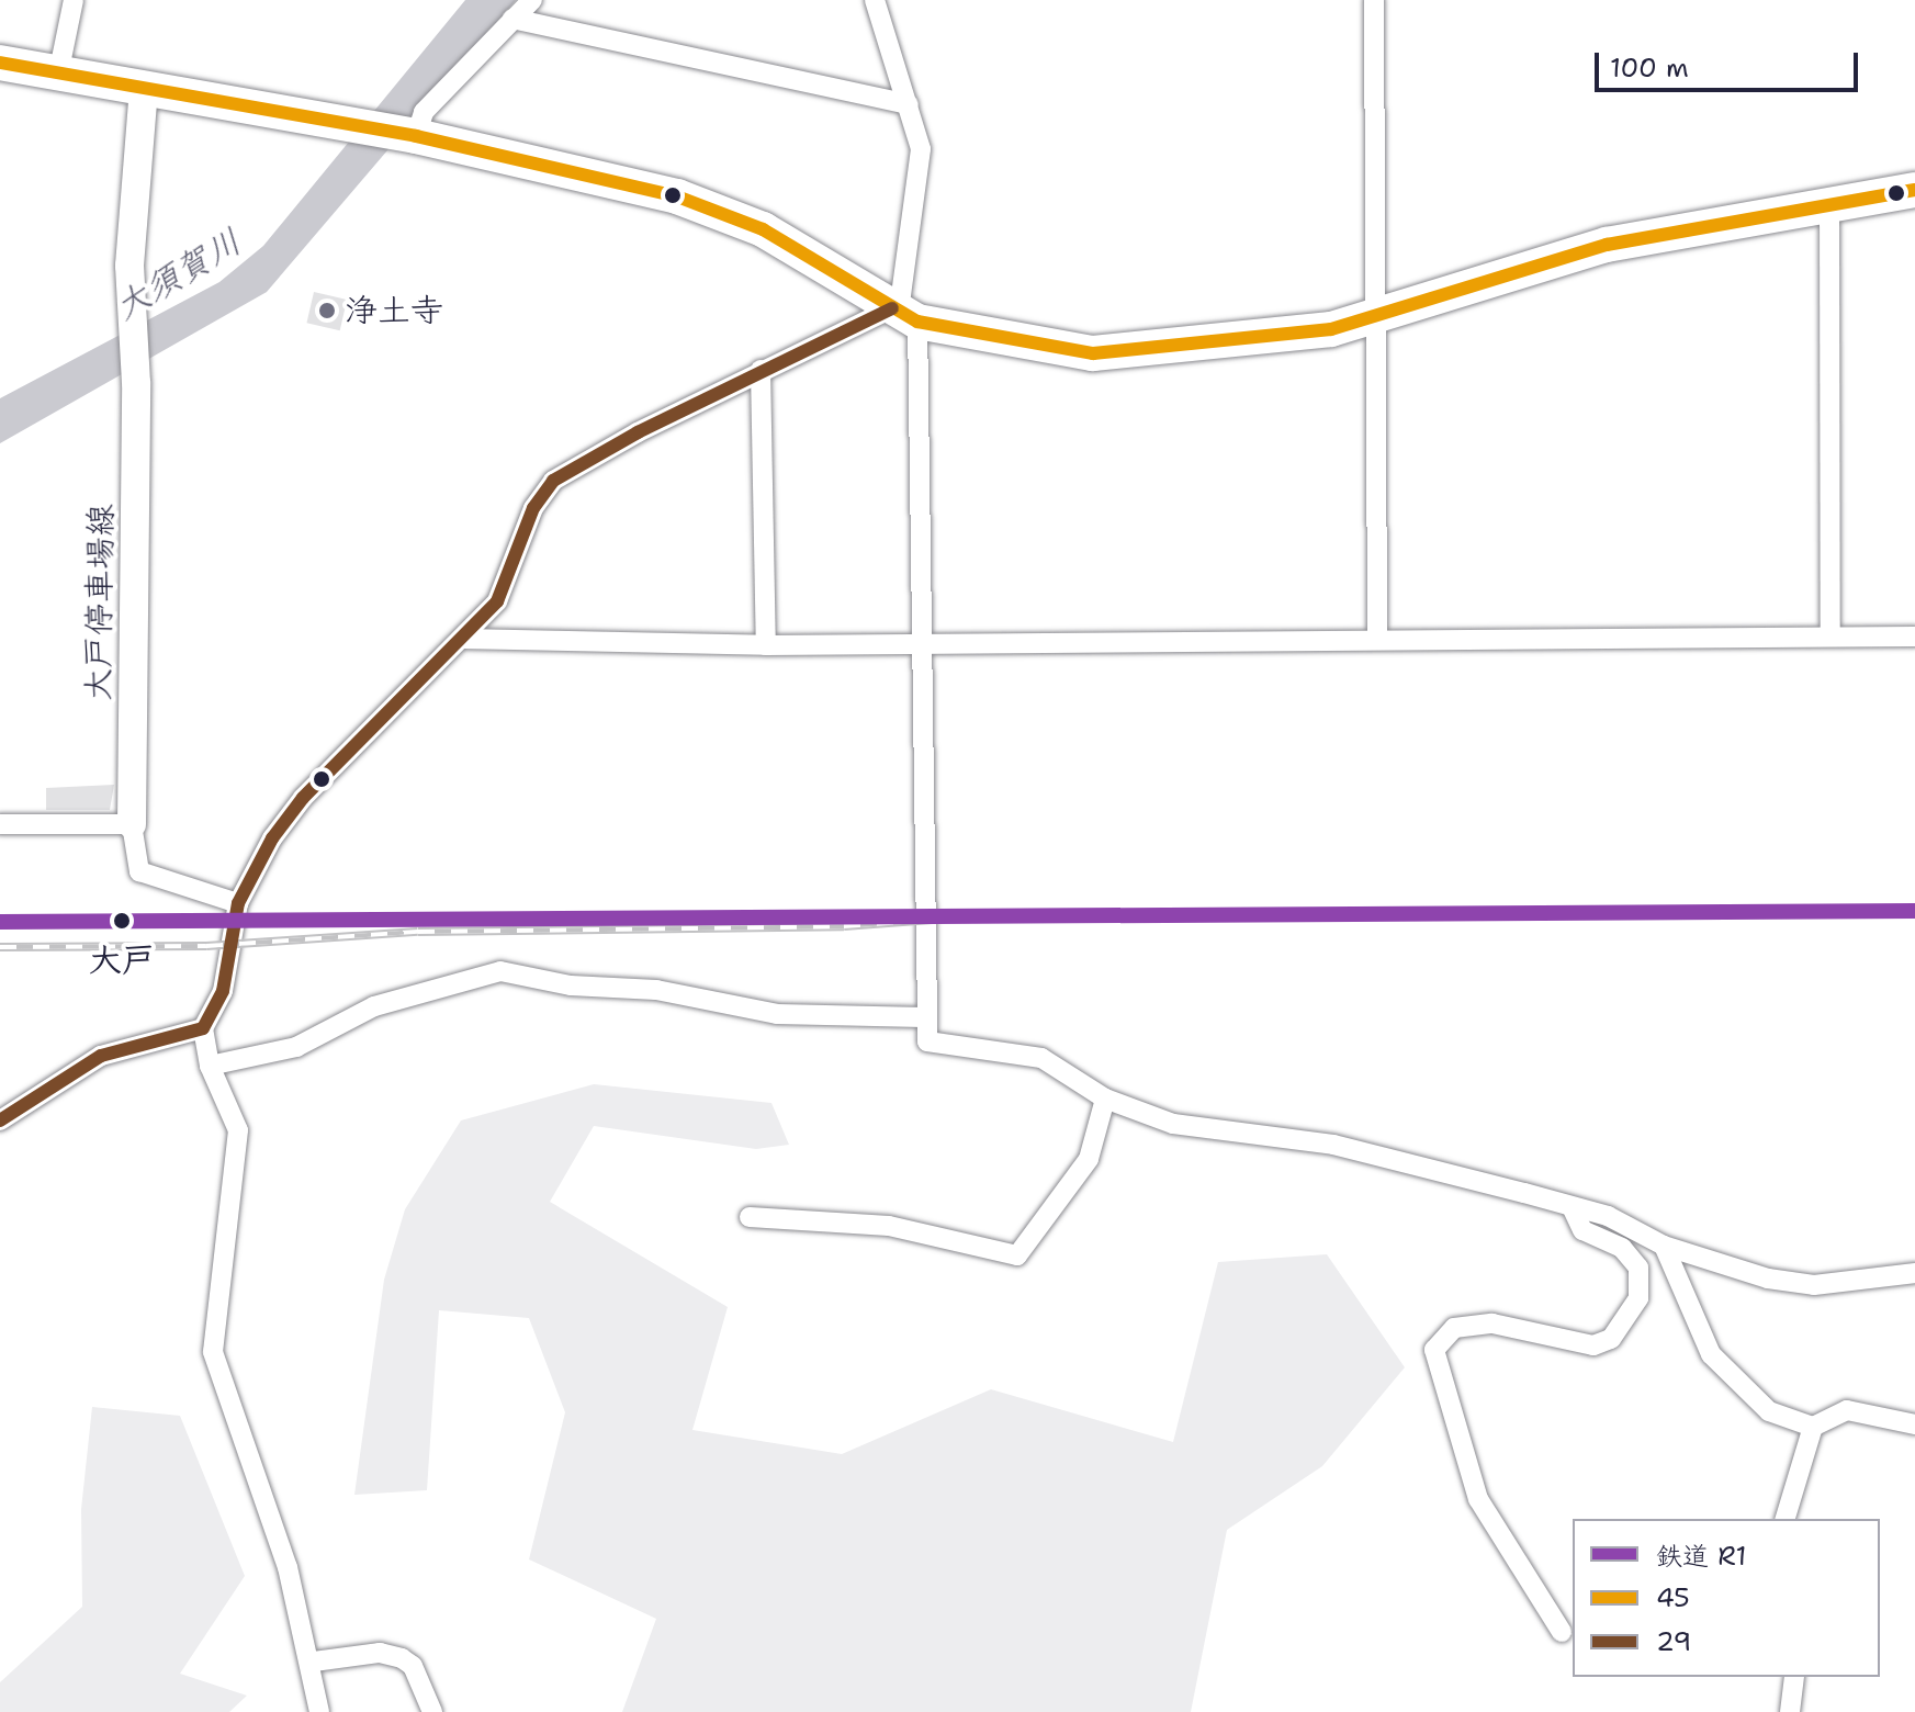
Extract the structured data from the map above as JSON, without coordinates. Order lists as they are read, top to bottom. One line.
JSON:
{"streets":{"main road":["大戸停車場線"]},"water":["大須賀川"],"places":["浄土寺","大戸"],"lines":["transit line 45","transit line 29","rail line R1"],"legend":["鉄道 R1","45","29"],"scale_bar":"100 m"}
